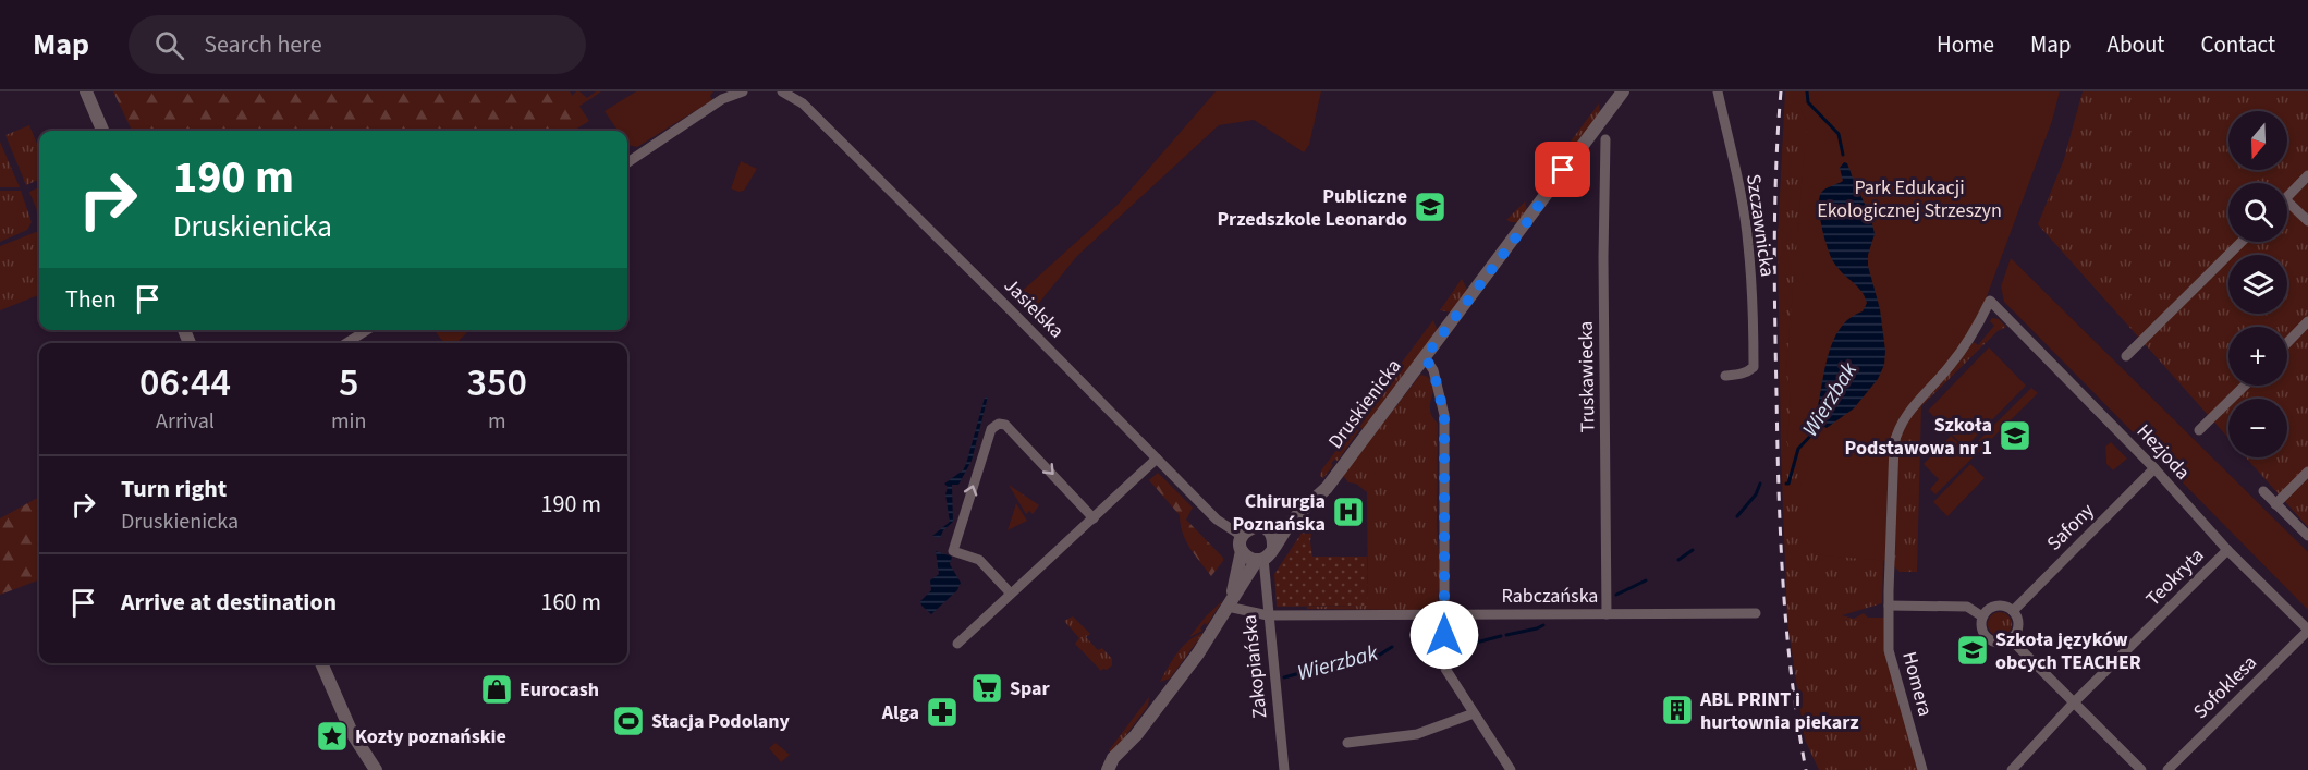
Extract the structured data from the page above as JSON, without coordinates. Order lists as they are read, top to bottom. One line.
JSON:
{"streets":{"street":["Szczawnicka","Jasielska","Truskawiecka","Druskienicka","Hezjoda","Safony","Teokryta","Rabczańska","Zakopiańska","Homera","Sofoklesa"]},"crossings":[["Jasielska","Druskienicka"],["Jasielska","Zakopiańska"],["Truskawiecka","Rabczańska"],["Druskienicka","Zakopiańska"],["Hezjoda","Safony"],["Hezjoda","Teokryta"],["Hezjoda","Homera"],["Hezjoda","Sofoklesa"],["Rabczańska","Zakopiańska"]],"water":["Wierzbak"],"parks":["Park Edukacji Ekologicznej Strzeszyn"],"places":{"school or university":["Publiczne Przedszkole Leonardo","Szkoła Podstawowa nr 1","Szkoła języków obcych TEACHER"],"hospital":["Chirurgia Poznańska"],"supermarket":["Spar"],"shop":["Eurocash"],"building":["ABL PRINT i hurtownia piekarz"],"pharmacy":["Alga"],"sports":["Stacja Podolany"],"place":["Kozły poznańskie"]},"north":"bottom","page":{"header":"Map","search":"Search here","nav":["Home","Map","About","Contact"],"map_buttons":["+","−"],"turn":["190 m","Druskienicka"],"then":"Then","eta":["06:44","Arrival","5","min","350","m"],"list":[{"name":"Turn right","note":"Druskienicka","value":"190 m"},{"name":"Arrive at destination","value":"160 m"}]}}
